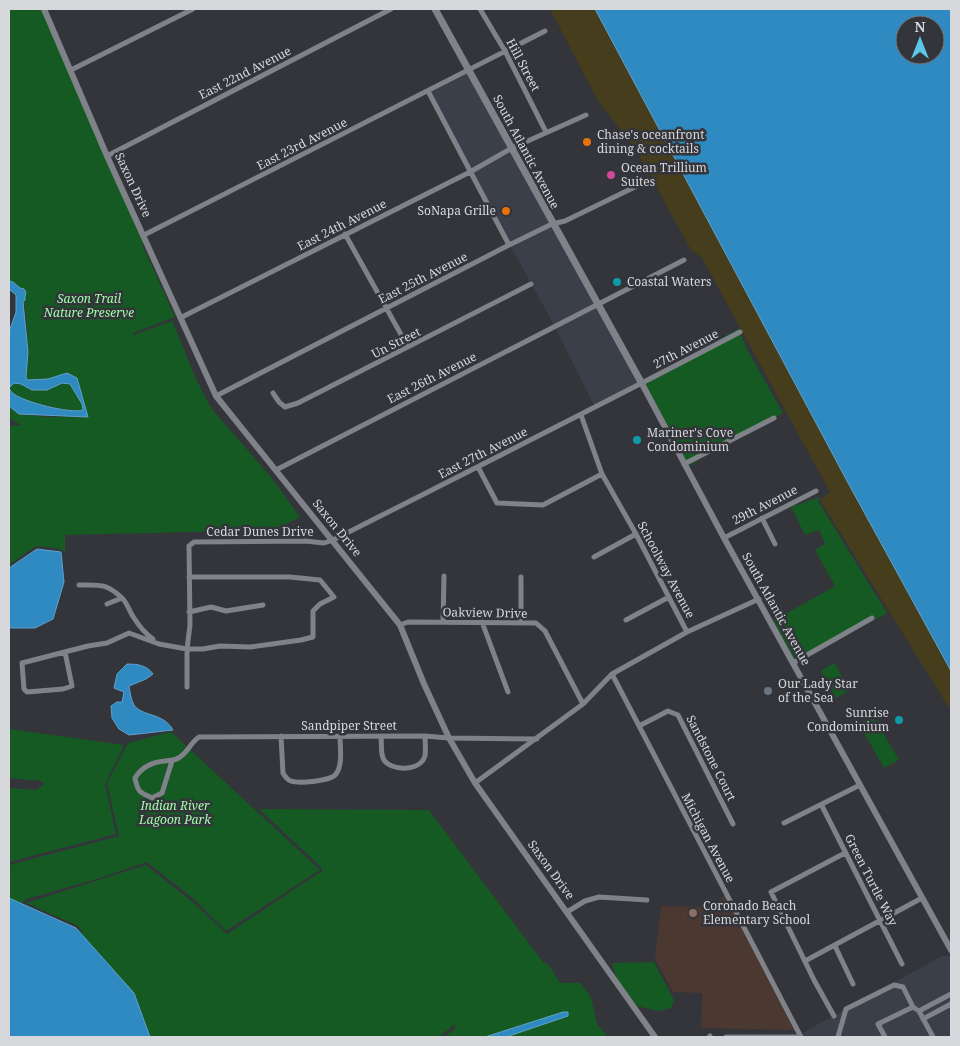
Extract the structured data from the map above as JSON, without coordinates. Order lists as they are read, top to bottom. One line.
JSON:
{"streets":{"main road":["South Atlantic Avenue"],"street":["Hill Street","East 22nd Avenue","East 23rd Avenue","Saxon Drive","East 24th Avenue","East 25th Avenue","Un Street","27th Avenue","East 26th Avenue","East 27th Avenue","29th Avenue","Cedar Dunes Drive","Schoolway Avenue","Oakview Drive","Sandpiper Street","Sandstone Court","Michigan Avenue","Green Turtle Way"]},"crossings":[["Hill Street","East 23rd Avenue"],["Hill Street","East 24th Avenue"],["East 22nd Avenue","Saxon Drive"],["East 23rd Avenue","South Atlantic Avenue"],["East 23rd Avenue","Saxon Drive"],["South Atlantic Avenue","East 24th Avenue"],["South Atlantic Avenue","East 25th Avenue"],["South Atlantic Avenue","27th Avenue"],["South Atlantic Avenue","East 26th Avenue"],["South Atlantic Avenue","East 27th Avenue"],["South Atlantic Avenue","29th Avenue"],["Saxon Drive","East 24th Avenue"],["Saxon Drive","East 25th Avenue"],["Saxon Drive","East 26th Avenue"],["Saxon Drive","East 27th Avenue"],["Saxon Drive","Cedar Dunes Drive"],["Saxon Drive","Schoolway Avenue"],["Saxon Drive","Oakview Drive"],["Saxon Drive","Sandpiper Street"],["27th Avenue","East 27th Avenue"],["East 27th Avenue","Cedar Dunes Drive"],["East 27th Avenue","Schoolway Avenue"],["Schoolway Avenue","Oakview Drive"],["Schoolway Avenue","Sandpiper Street"],["Schoolway Avenue","Michigan Avenue"],["Sandstone Court","Michigan Avenue"]],"parks":["Saxon Trail Nature Preserve","Indian River Lagoon Park"],"places":["Chase's oceanfront dining & cocktails","Ocean Trillium Suites","SoNapa Grille","Coastal Waters","Mariner's Cove Condominium","Our Lady Star of the Sea","Sunrise Condominium","Coronado Beach Elementary School"],"north":"top"}
